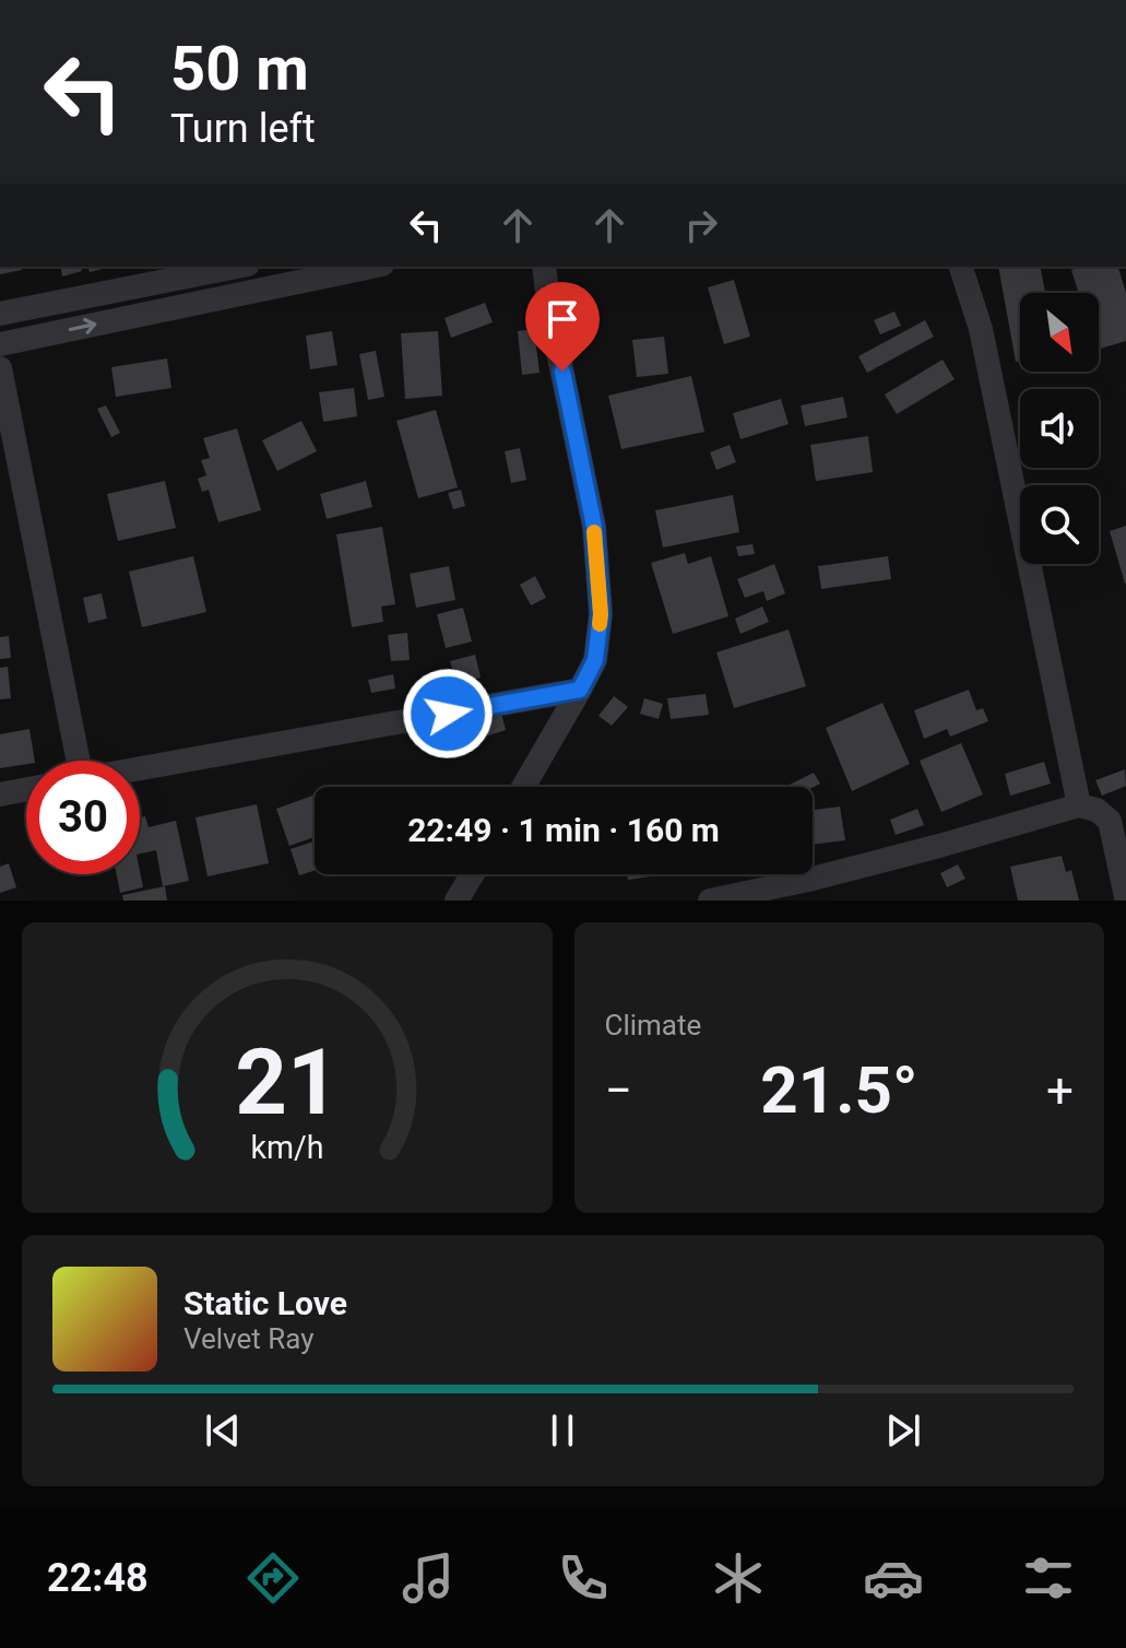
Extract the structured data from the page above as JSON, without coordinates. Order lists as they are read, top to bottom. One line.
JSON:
{"north":"bottom right","page":{"turn":["50 m","Turn left"],"limit":"30","trip":"22:49 · 1 min · 160 m","tile":"Climate","heat":["−","21.5°","+"],"song":["Static Love","Velvet Ray"],"tabs":"22:48","gauge":["21","km/h"]}}
